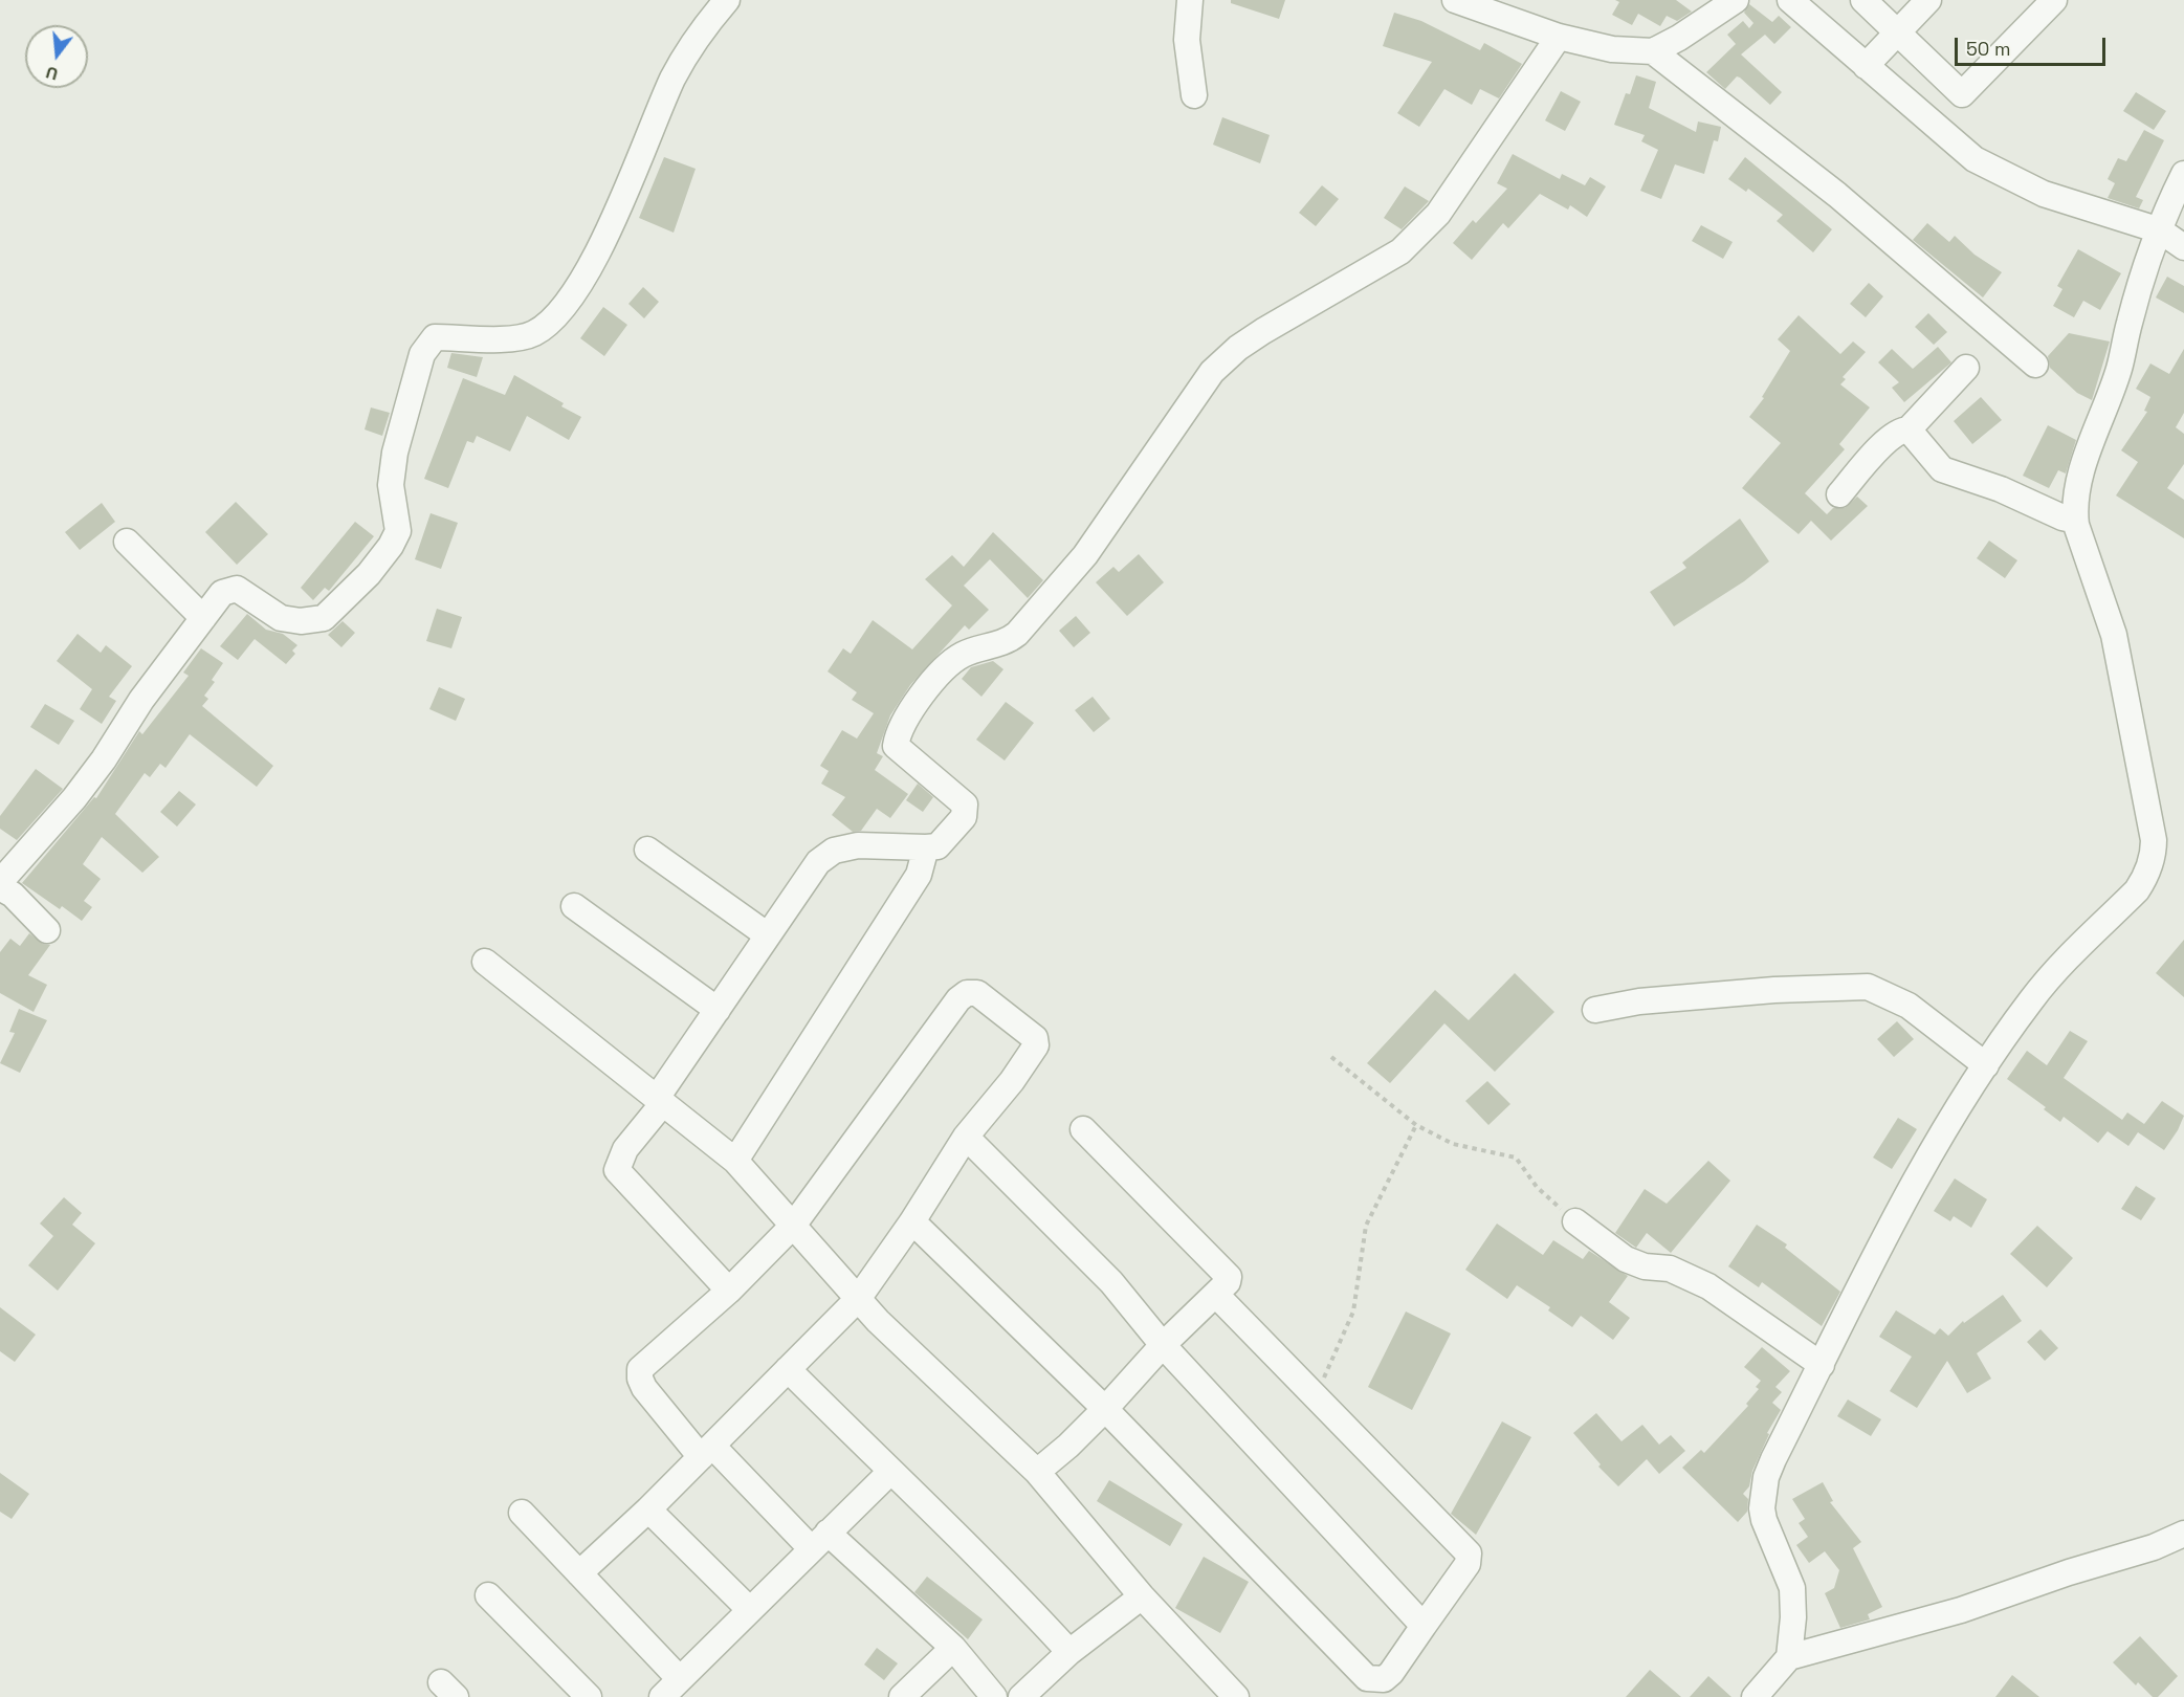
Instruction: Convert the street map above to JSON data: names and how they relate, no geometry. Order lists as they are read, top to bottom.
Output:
{
  "scale_bar": "50 m",
  "north": "bottom"
}
